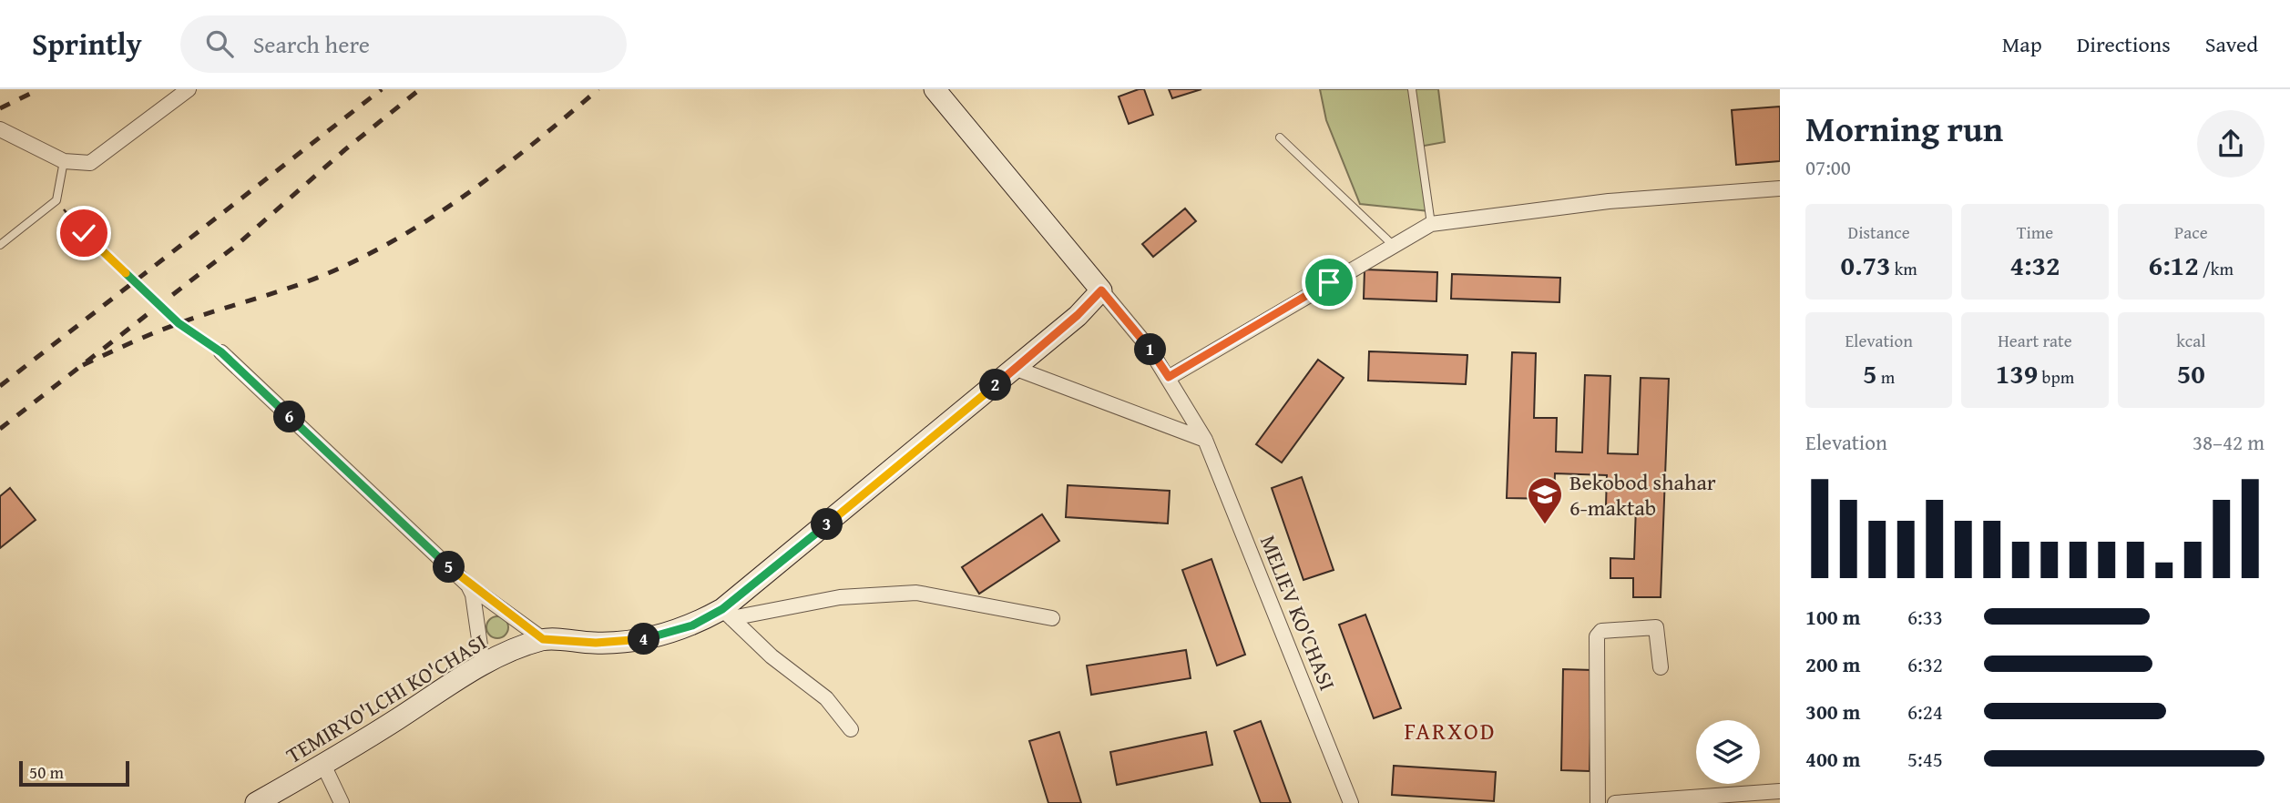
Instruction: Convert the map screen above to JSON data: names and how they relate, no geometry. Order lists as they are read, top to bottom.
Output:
{
  "streets": {
    "street": ["MELIEV KO'CHASI", "TEMIRYO'LCHI KO'CHASI"]
  },
  "districts": ["FARXOD"],
  "places": {
    "school or university": ["Bekobod shahar 6-maktab"]
  },
  "scale_bar": "50 m",
  "page": {
    "header": "Sprintly",
    "search": "Search here",
    "nav": ["Map", "Directions", "Saved"],
    "heading": ["Morning run", "07:00"],
    "stats": [
      ["Distance", "0.73 km"],
      ["Time", "4:32"],
      ["Pace", "6:12 /km"],
      ["Elevation", "5 m"],
      ["Heart rate", "139 bpm"],
      ["kcal", "50"]
    ],
    "pins": [
      "1",
      "2",
      "6",
      "3",
      "5",
      "4"
    ],
    "chart": ["Elevation", "38–42 m"],
    "list": [
      {
        "name": "100 m",
        "note": "6:33"
      },
      {
        "name": "200 m",
        "note": "6:32"
      },
      {
        "name": "300 m",
        "note": "6:24"
      },
      {
        "name": "400 m",
        "note": "5:45"
      }
    ],
    "scale": "50 m"
  }
}
